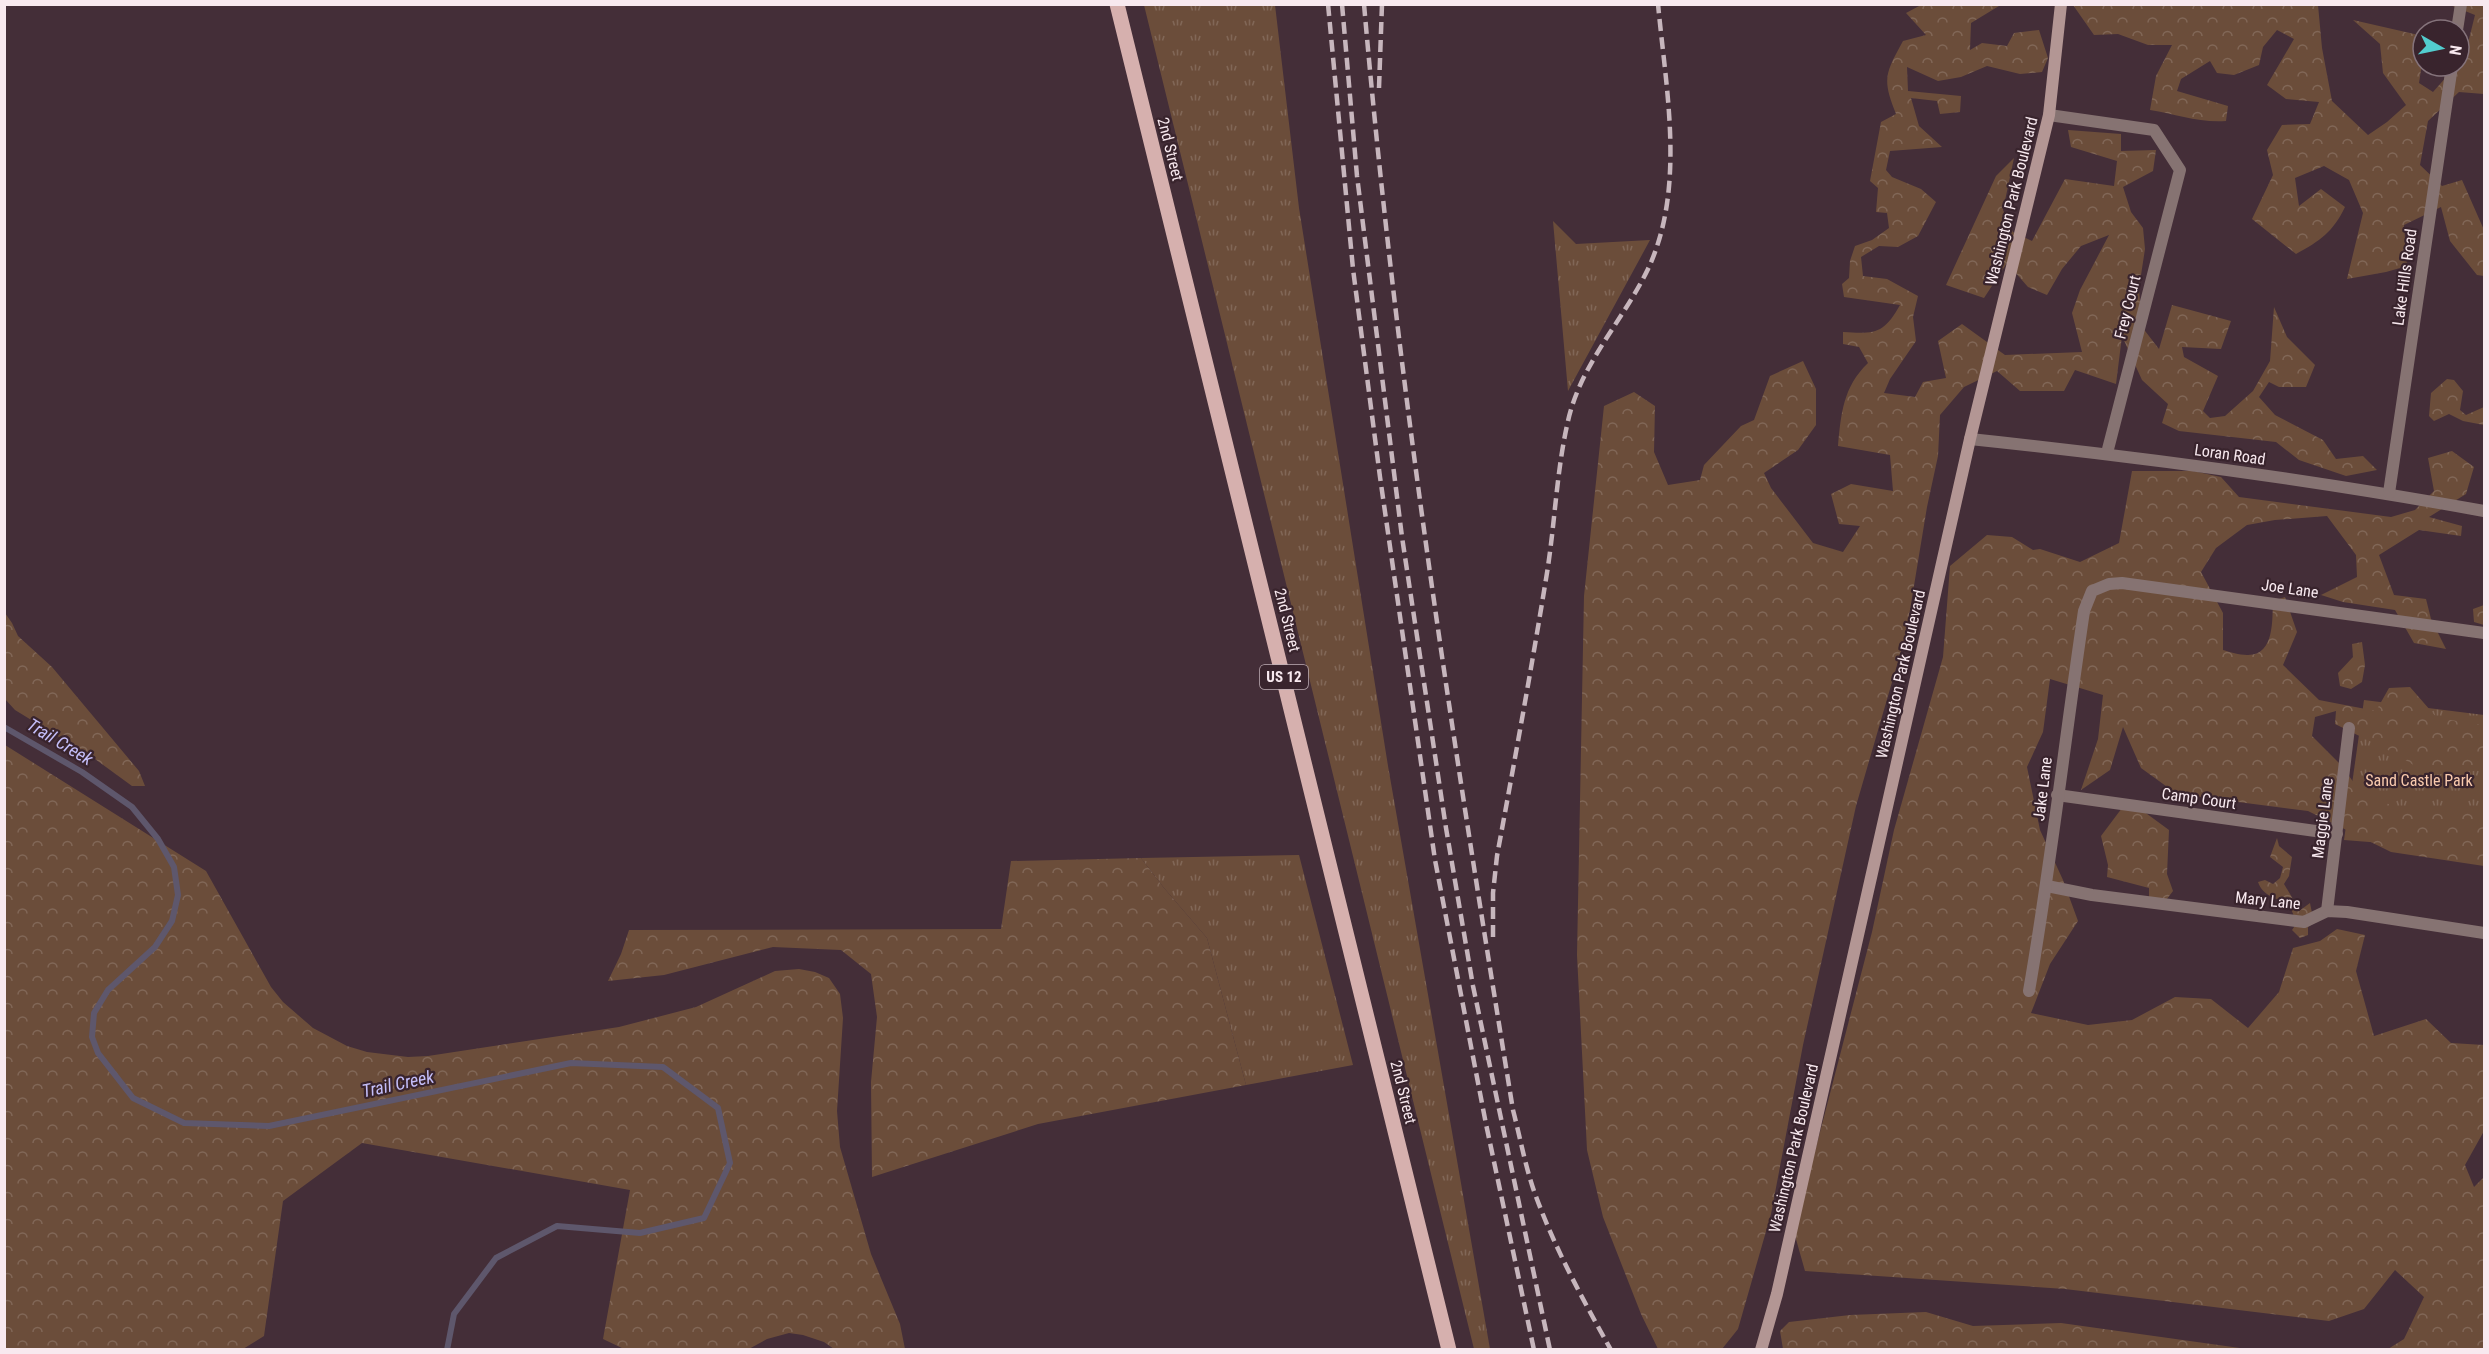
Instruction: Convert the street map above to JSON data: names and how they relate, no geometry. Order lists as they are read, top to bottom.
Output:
{
  "streets": {
    "main road": ["2nd Street", "US 12"],
    "street": [
      "Washington Park Boulevard",
      "Lake Hills Road",
      "Frey Court",
      "Loran Road",
      "Joe Lane",
      "Jake Lane",
      "Camp Court",
      "Maggie Lane",
      "Mary Lane"
    ]
  },
  "crossings": [
    ["Washington Park Boulevard", "Frey Court"],
    ["Washington Park Boulevard", "Loran Road"],
    ["Lake Hills Road", "Loran Road"],
    ["Frey Court", "Loran Road"],
    ["Joe Lane", "Jake Lane"],
    ["Jake Lane", "Camp Court"],
    ["Jake Lane", "Mary Lane"],
    ["Camp Court", "Maggie Lane"],
    ["Maggie Lane", "Mary Lane"]
  ],
  "water": ["Trail Creek"],
  "parks": ["Sand Castle Park"],
  "north": "right"
}
